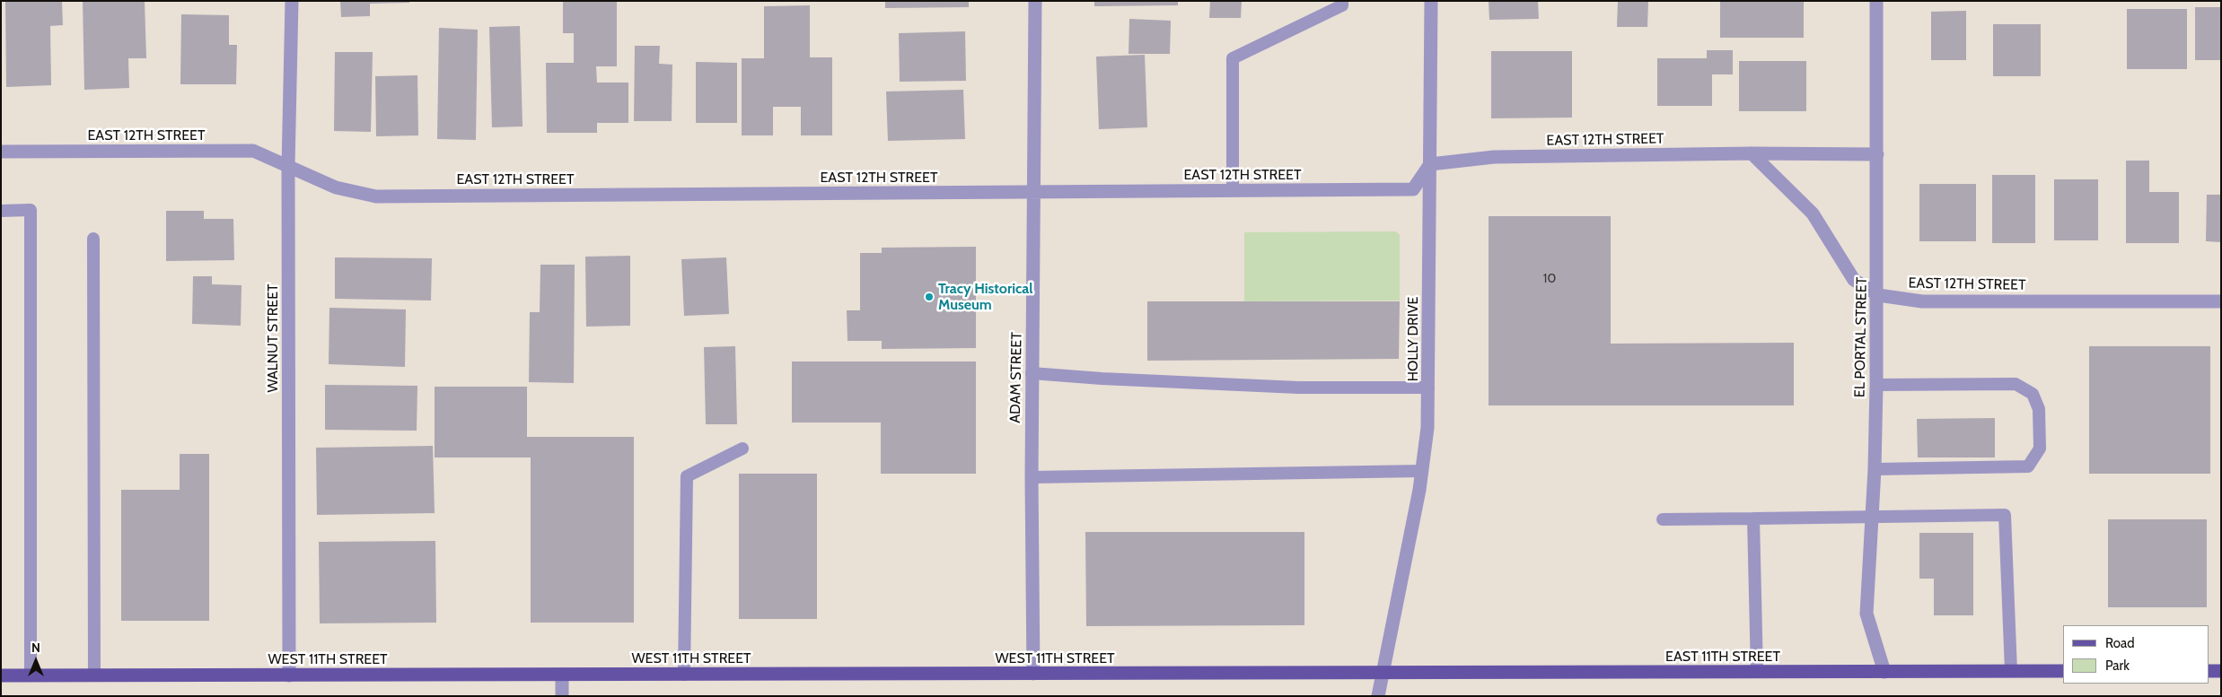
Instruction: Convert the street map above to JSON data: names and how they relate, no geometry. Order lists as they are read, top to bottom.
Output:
{
  "streets": {
    "main road": ["EAST 11TH STREET", "WEST 11TH STREET"],
    "street": [
      "EAST 12TH STREET",
      "EL PORTAL STREET",
      "WALNUT STREET",
      "HOLLY DRIVE",
      "ADAM STREET"
    ]
  },
  "crossings": [
    ["EAST 12TH STREET", "EL PORTAL STREET"],
    ["EAST 12TH STREET", "WALNUT STREET"],
    ["EAST 12TH STREET", "HOLLY DRIVE"],
    ["EAST 12TH STREET", "ADAM STREET"],
    ["EL PORTAL STREET", "EAST 11TH STREET"],
    ["WALNUT STREET", "WEST 11TH STREET"],
    ["HOLLY DRIVE", "EAST 11TH STREET"],
    ["HOLLY DRIVE", "WEST 11TH STREET"],
    ["ADAM STREET", "WEST 11TH STREET"],
    ["EAST 11TH STREET", "WEST 11TH STREET"]
  ],
  "places": ["Tracy Historical Museum"],
  "house_numbers": ["10"],
  "legend": ["Road", "Park"],
  "north": "top"
}
